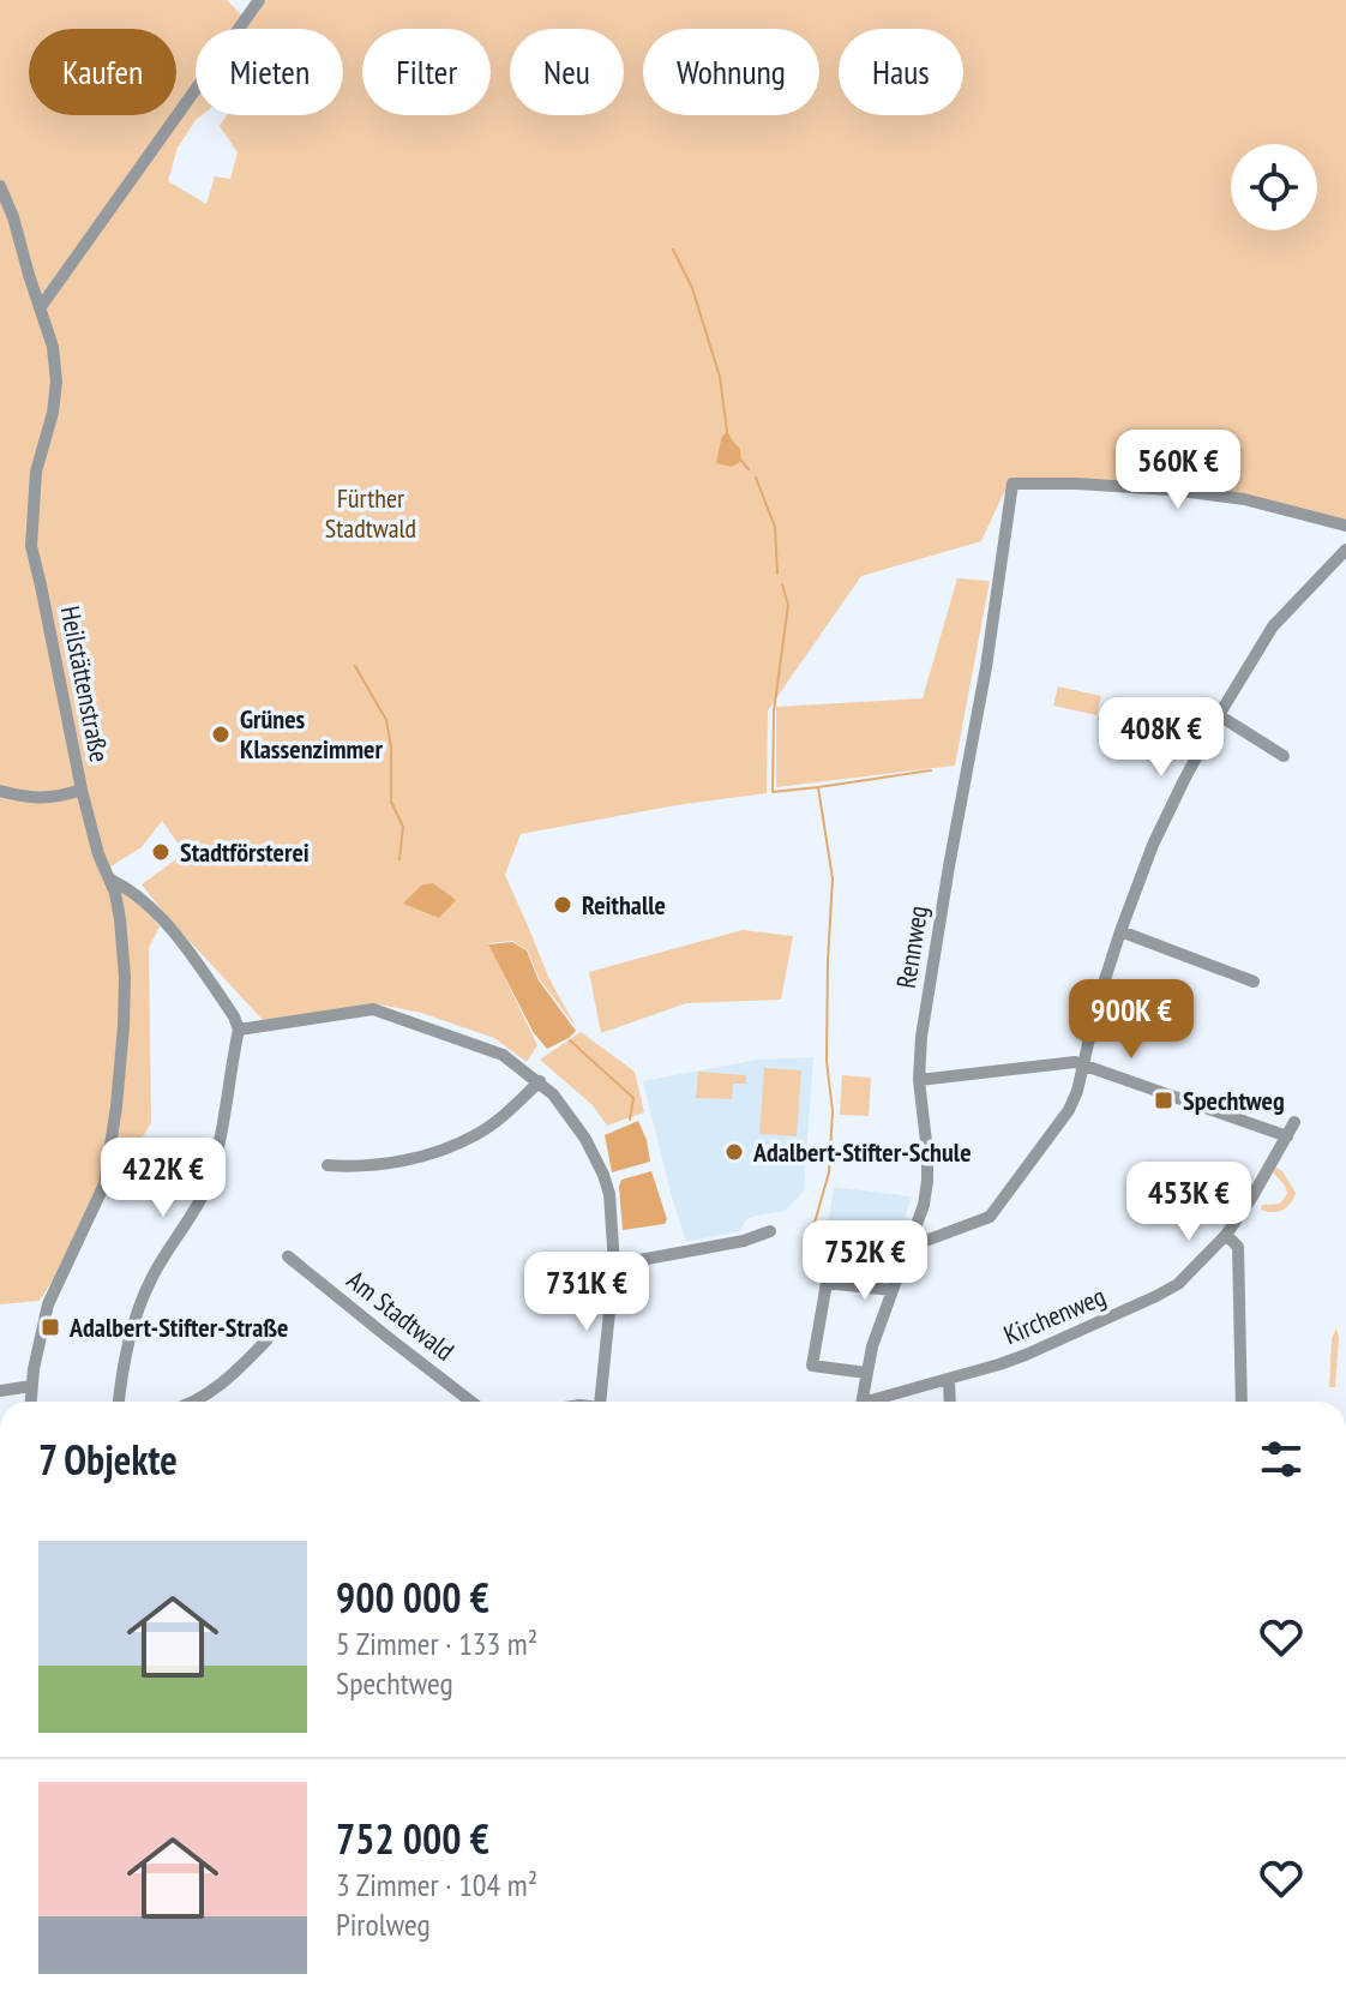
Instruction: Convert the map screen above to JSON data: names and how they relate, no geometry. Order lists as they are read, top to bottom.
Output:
{
  "streets": {
    "street": [
      "Heilstättenstraße",
      "Rennweg",
      "Am Stadtwald",
      "Kirchenweg"
    ]
  },
  "parks": ["Fürther Stadtwald"],
  "places": {
    "other": [
      "Grünes Klassenzimmer",
      "Stadtförsterei",
      "Reithalle",
      "Adalbert-Stifter-Schule"
    ],
    "transit": ["Spechtweg", "Adalbert-Stifter-Straße"]
  },
  "page": {
    "chip": [
      "Kaufen",
      "Mieten",
      "Filter",
      "Neu",
      "Wohnung",
      "Haus"
    ],
    "price": [
      "560K €",
      "408K €",
      "900K €",
      "422K €",
      "453K €",
      "752K €",
      "731K €"
    ],
    "heading": "7 Objekte",
    "list": [
      {
        "name": "900 000 €",
        "note": "5 Zimmer · 133 m² · Spechtweg"
      },
      {
        "name": "752 000 €",
        "note": "3 Zimmer · 104 m² · Pirolweg"
      }
    ]
  }
}
